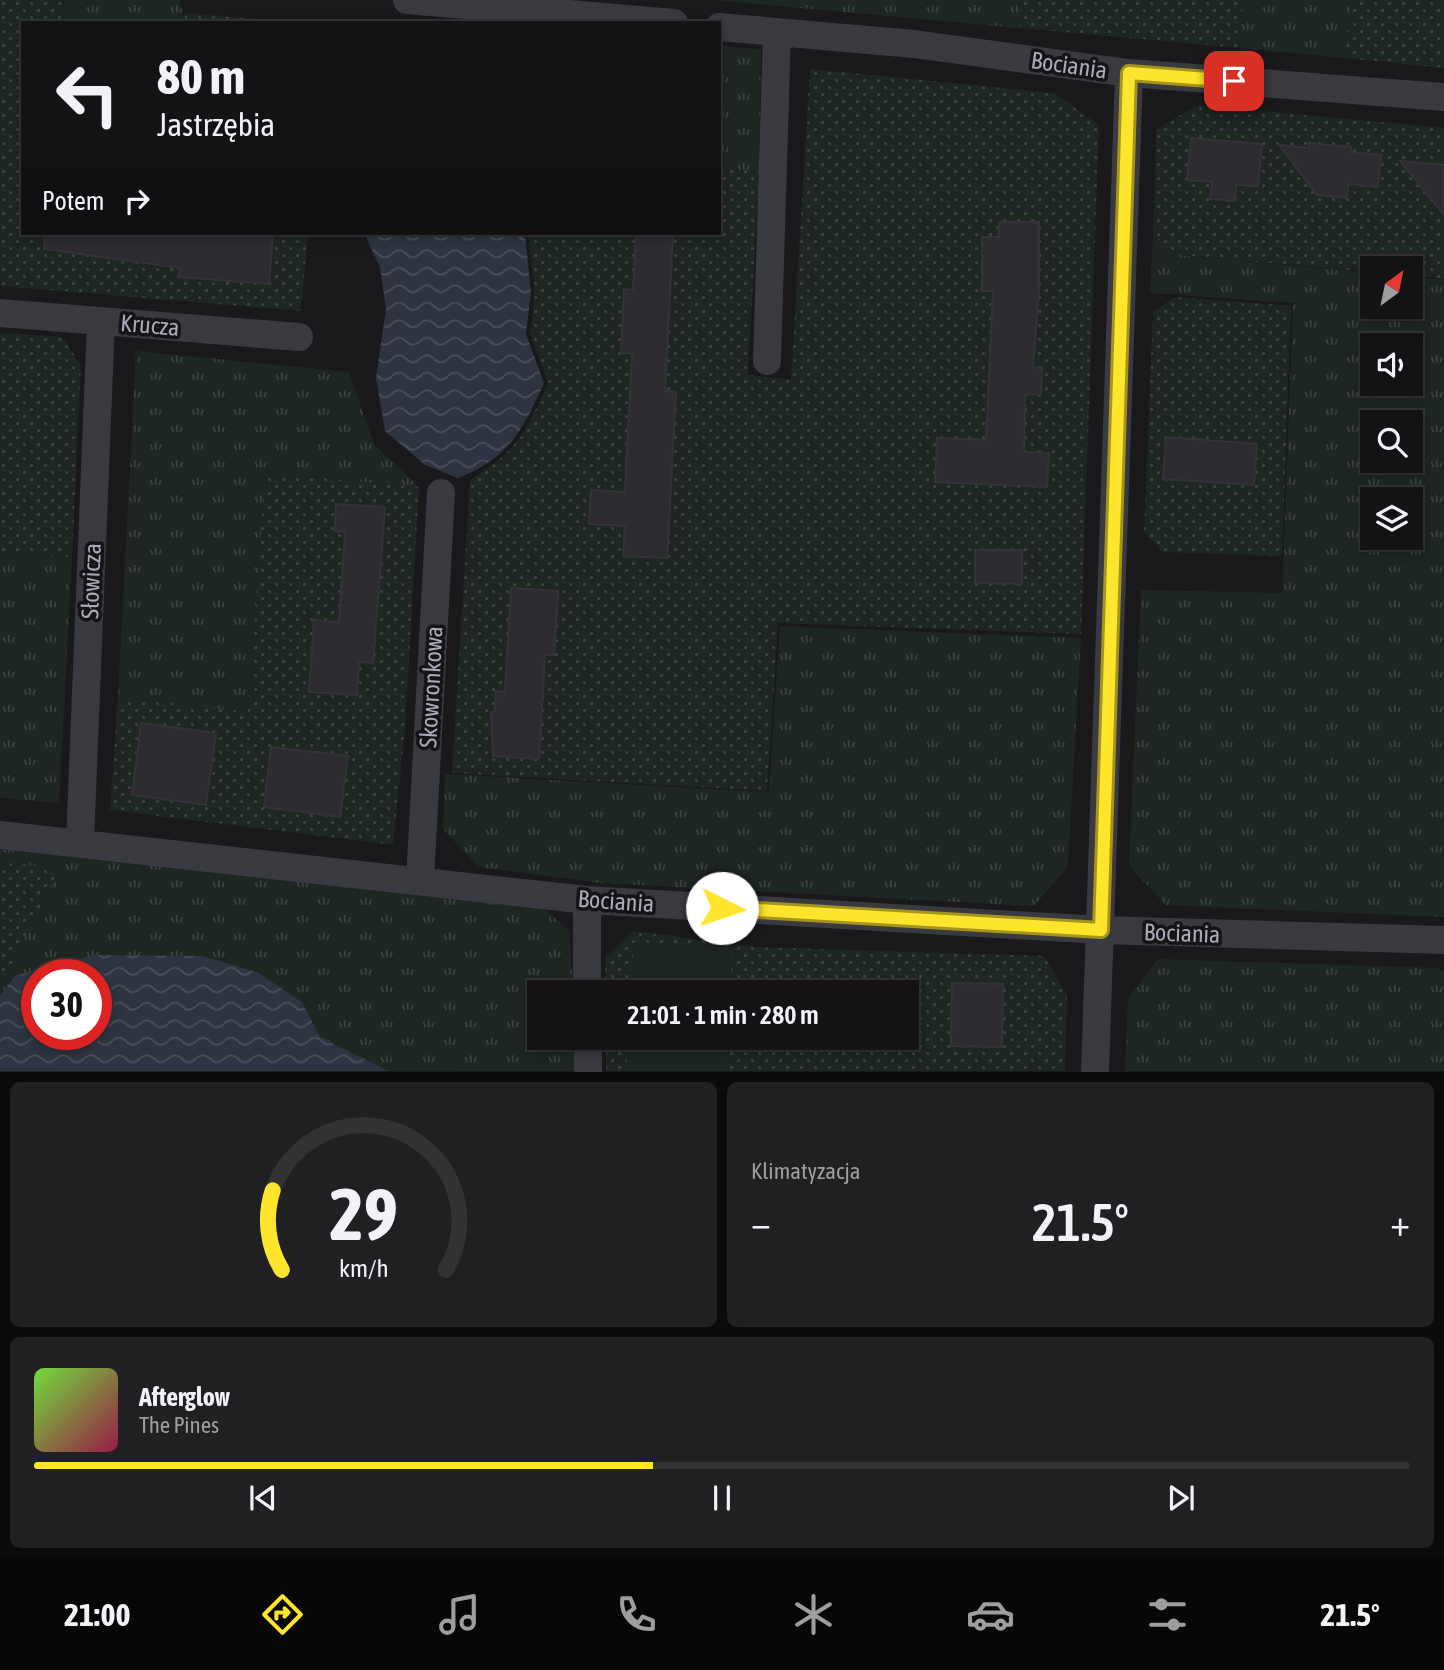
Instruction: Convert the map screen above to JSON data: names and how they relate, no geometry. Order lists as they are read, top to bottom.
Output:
{
  "streets": {
    "street": [
      "Bociania",
      "Krucza",
      "Słowicza",
      "Skowronkowa"
    ]
  },
  "crossings": [
    ["Bociania", "Słowicza"],
    ["Bociania", "Skowronkowa"],
    ["Krucza", "Słowicza"]
  ],
  "north": "top right",
  "page": {
    "turn": ["80 m", "Jastrzębia"],
    "then": "Potem",
    "limit": "30",
    "trip": "21:01 · 1 min · 280 m",
    "tile": "Klimatyzacja",
    "heat": ["−", "21.5°", "+"],
    "song": ["Afterglow", "The Pines"],
    "tabs": ["21:00", "21.5°"],
    "gauge": ["29", "km/h"]
  }
}
